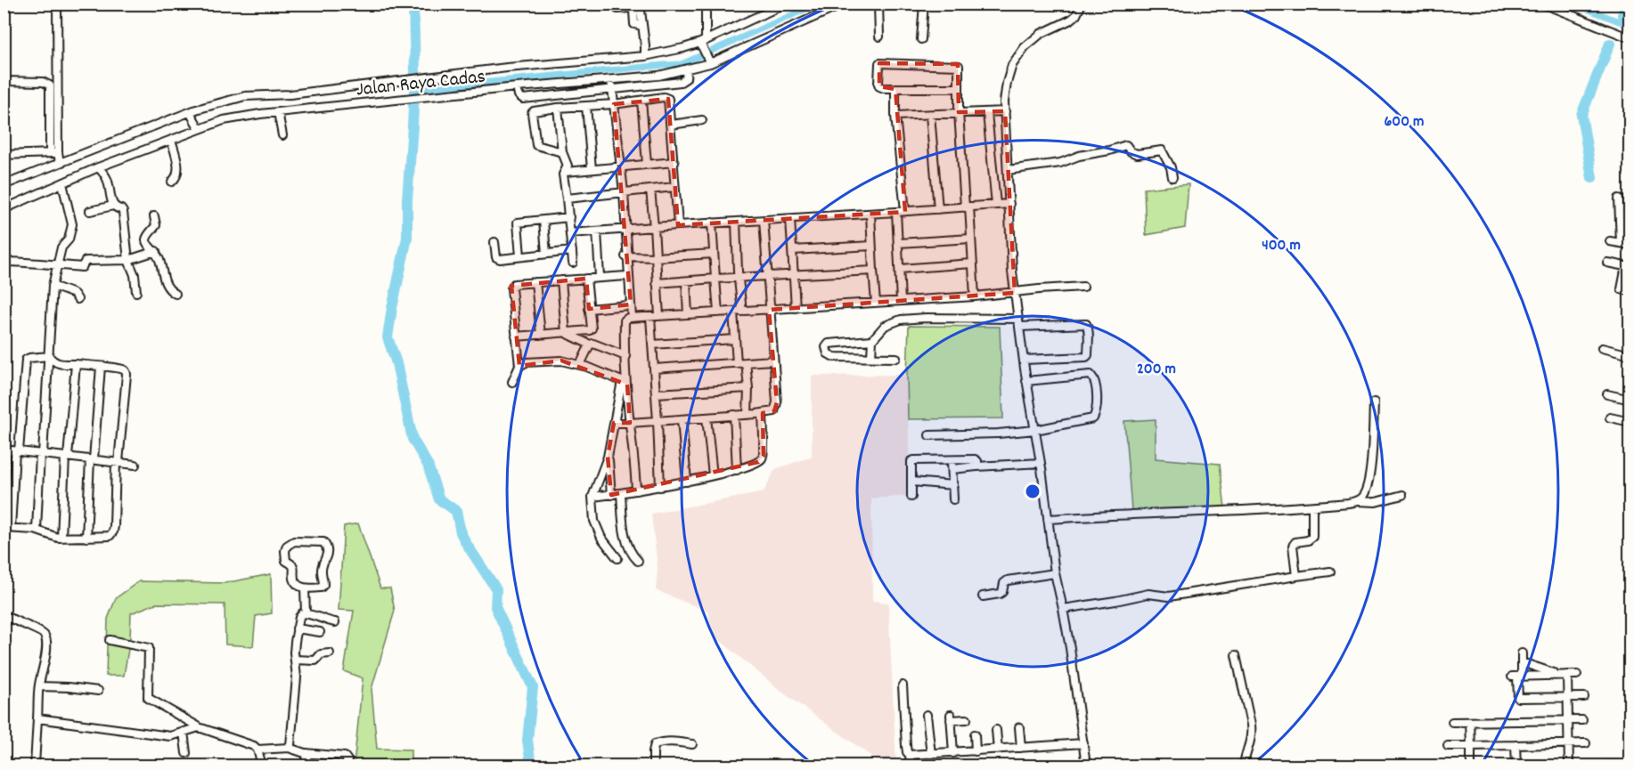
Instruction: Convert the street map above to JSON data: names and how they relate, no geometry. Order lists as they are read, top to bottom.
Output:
{
  "streets": {
    "street": ["Jalan Raya Cadas"]
  },
  "rings": ["600 m", "400 m", "200 m"]
}
